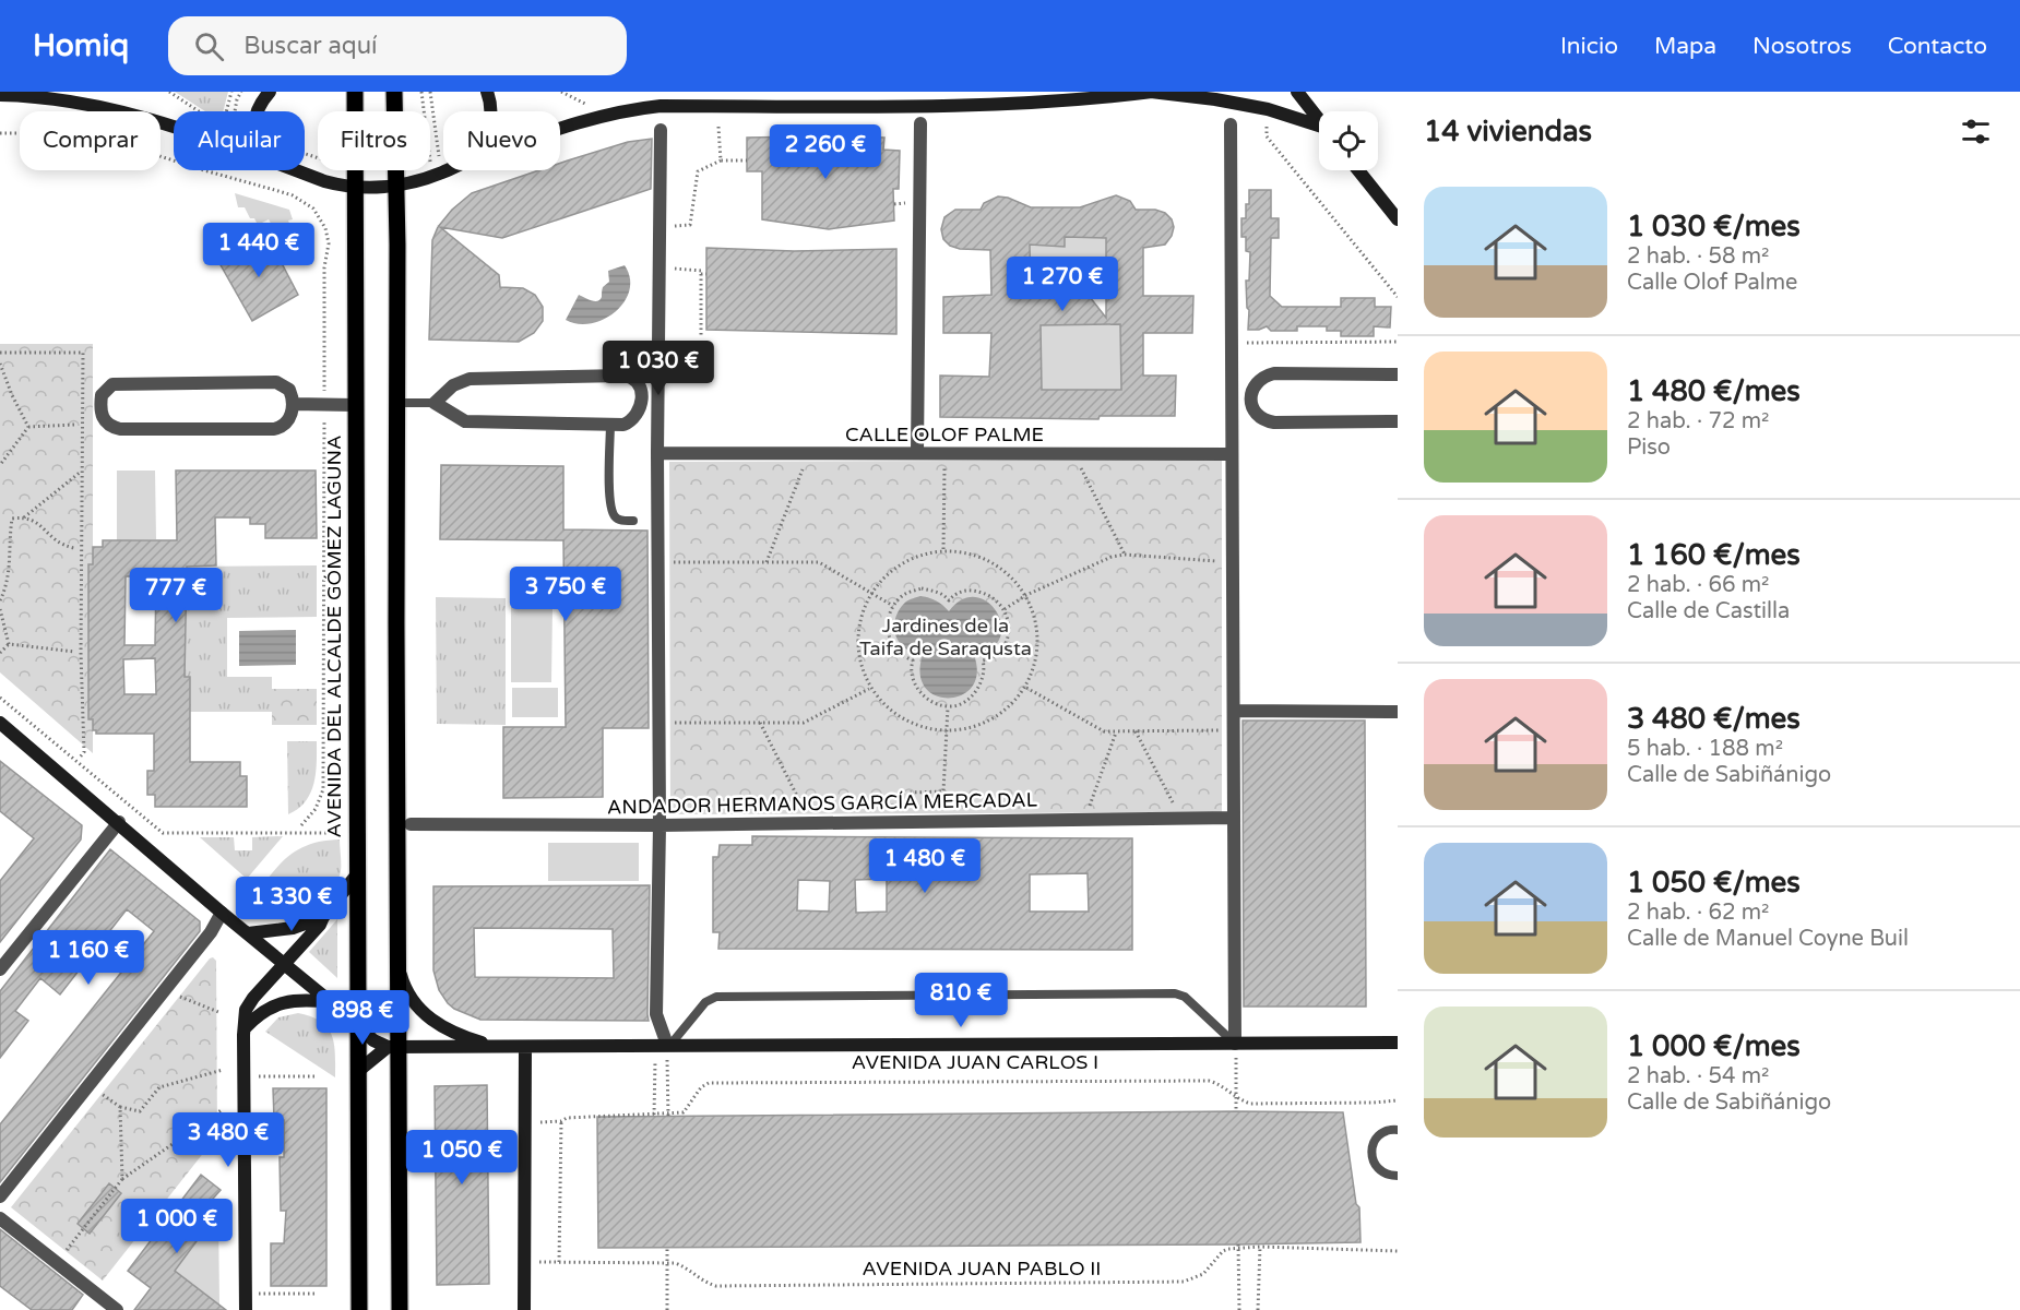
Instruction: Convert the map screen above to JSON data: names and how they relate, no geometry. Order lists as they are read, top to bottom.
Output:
{
  "streets": {
    "main road": ["AVENIDA DEL ALCALDE GÓMEZ LAGUNA"],
    "street": ["CALLE OLOF PALME", "ANDADOR HERMANOS GARCÍA MERCADAL", "AVENIDA JUAN CARLOS I"],
    "path": ["AVENIDA JUAN PABLO II"]
  },
  "parks": ["Jardines de la Taifa de Saraqusta"],
  "page": {
    "header": "Homiq",
    "search": "Buscar aquí",
    "nav": [
      "Inicio",
      "Mapa",
      "Nosotros",
      "Contacto"
    ],
    "heading": "14 viviendas",
    "chip": [
      "Comprar",
      "Alquilar",
      "Filtros",
      "Nuevo"
    ],
    "price": [
      "2 260 €",
      "1 440 €",
      "1 270 €",
      "1 030 €",
      "3 750 €",
      "777 €",
      "1 480 €",
      "1 330 €",
      "1 160 €",
      "810 €",
      "898 €",
      "3 480 €",
      "1 050 €",
      "1 000 €"
    ],
    "list": [
      {
        "name": "1 030 €/mes",
        "note": "2 hab. · 58 m² · Calle Olof Palme"
      },
      {
        "name": "1 480 €/mes",
        "note": "2 hab. · 72 m² · Piso"
      },
      {
        "name": "1 160 €/mes",
        "note": "2 hab. · 66 m² · Calle de Castilla"
      },
      {
        "name": "3 480 €/mes",
        "note": "5 hab. · 188 m² · Calle de Sabiñánigo"
      },
      {
        "name": "1 050 €/mes",
        "note": "2 hab. · 62 m² · Calle de Manuel Coyne Buil"
      },
      {
        "name": "1 000 €/mes",
        "note": "2 hab. · 54 m² · Calle de Sabiñánigo"
      }
    ]
  }
}
